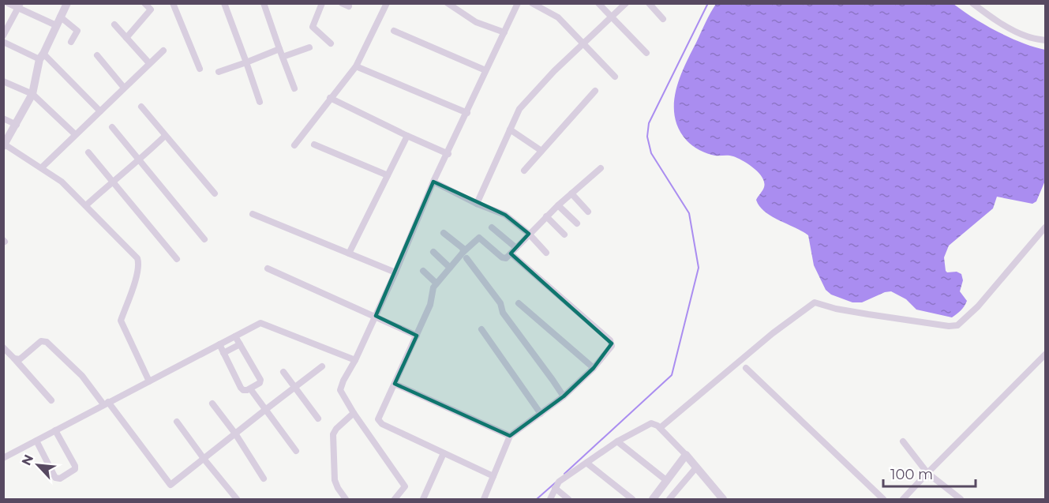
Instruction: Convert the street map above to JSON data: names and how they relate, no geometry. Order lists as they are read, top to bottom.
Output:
{
  "scale_bar": "100 m",
  "north": "top left"
}
